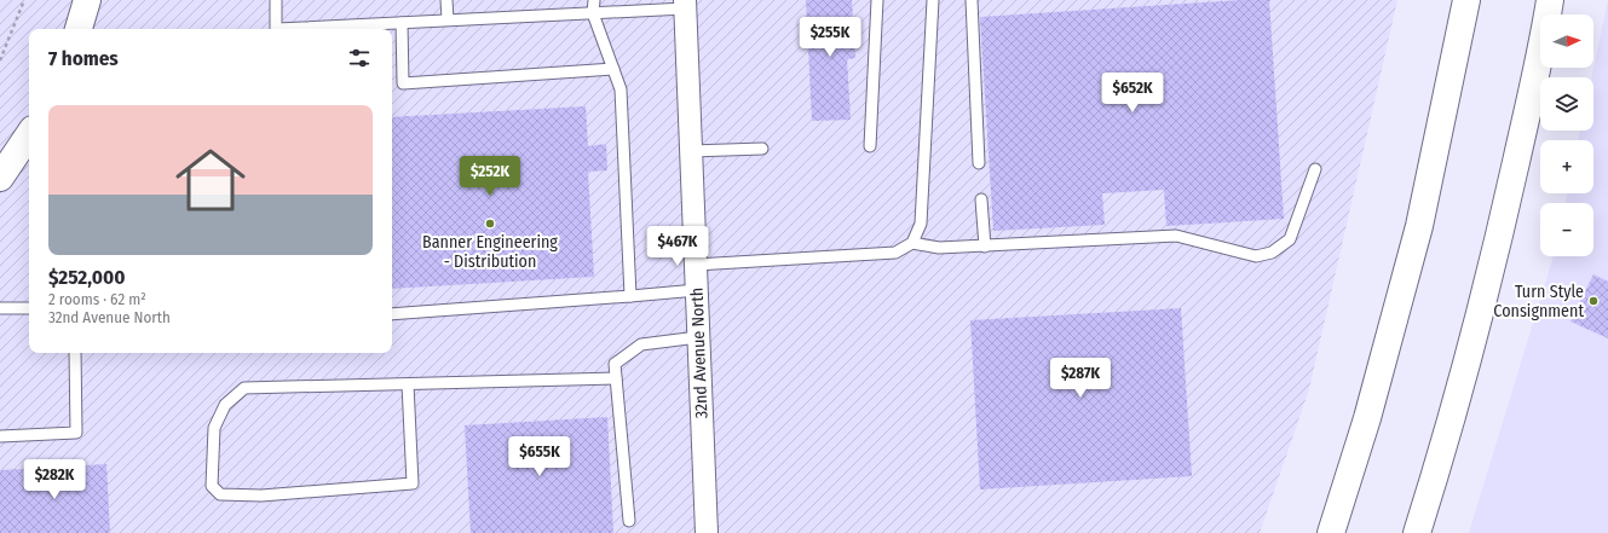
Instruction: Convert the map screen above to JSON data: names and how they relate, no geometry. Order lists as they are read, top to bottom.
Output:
{
  "streets": {
    "street": ["32nd Avenue North"]
  },
  "places": ["Banner Engineering - Distribution", "Turn Style Consignment"],
  "north": "right",
  "page": {
    "map_buttons": ["+", "−"],
    "price": [
      "$255K",
      "$652K",
      "$252K",
      "$467K",
      "$287K",
      "$655K",
      "$282K"
    ],
    "heading": "7 homes",
    "list": [
      {
        "name": "$252,000",
        "note": "2 rooms · 62 m² · 32nd Avenue North"
      }
    ]
  }
}
